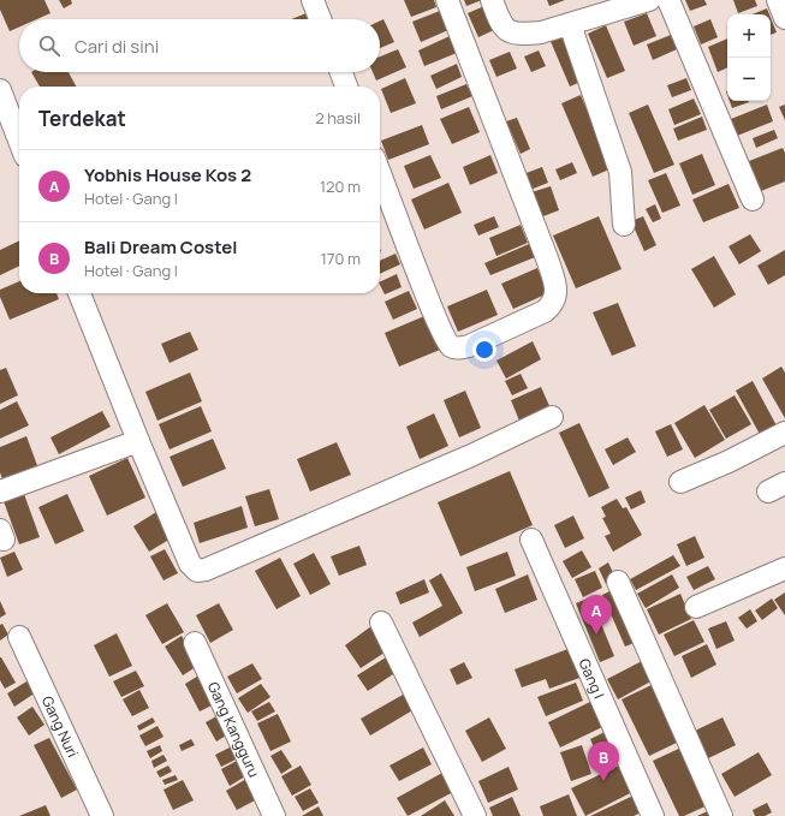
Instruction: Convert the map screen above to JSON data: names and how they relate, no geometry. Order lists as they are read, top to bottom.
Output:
{
  "streets": {
    "street": ["Gang I", "Gang Nuri", "Gang Kangguru"]
  },
  "page": {
    "map_buttons": ["+", "−"],
    "search": "Cari di sini",
    "heading": ["Terdekat", "2 hasil"],
    "list": [
      {
        "mark": "A",
        "name": "Yobhis House Kos 2",
        "note": "Hotel · Gang I",
        "value": "120 m"
      },
      {
        "mark": "B",
        "name": "Bali Dream Costel",
        "note": "Hotel · Gang I",
        "value": "170 m"
      }
    ],
    "pins": ["A", "B"]
  }
}
